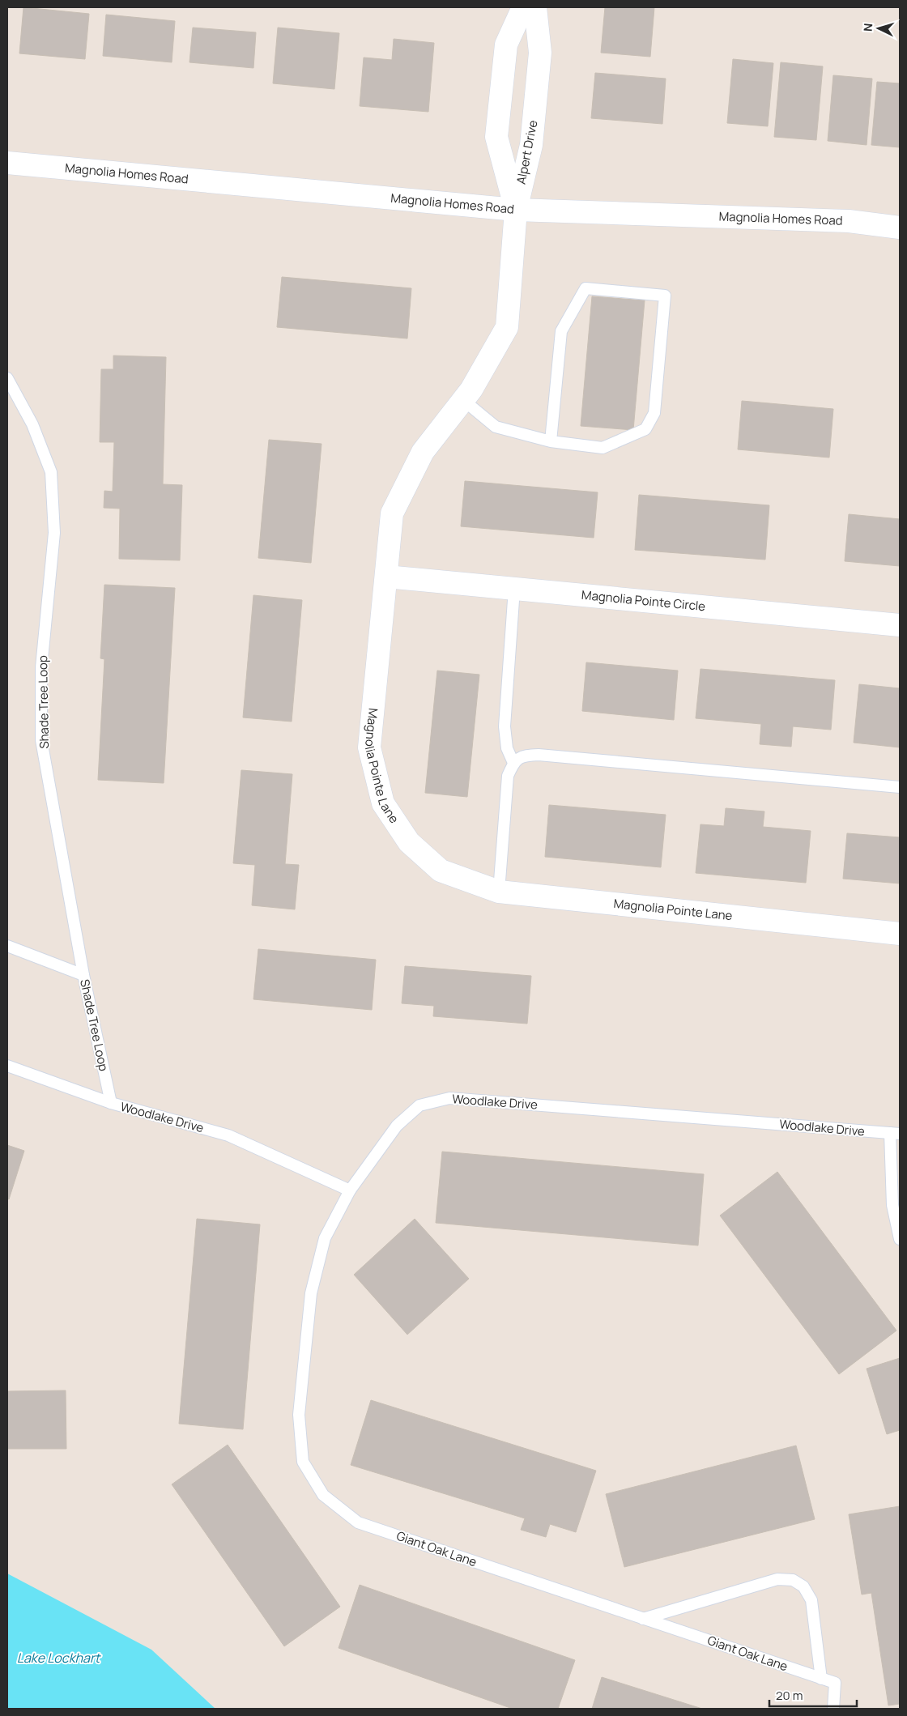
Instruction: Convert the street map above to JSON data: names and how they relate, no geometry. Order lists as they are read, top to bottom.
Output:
{
  "streets": {
    "street": [
      "Alpert Drive",
      "Magnolia Homes Road",
      "Magnolia Pointe Circle",
      "Magnolia Pointe Lane"
    ],
    "lane": ["Shade Tree Loop", "Woodlake Drive", "Giant Oak Lane"]
  },
  "crossings": [
    ["Alpert Drive", "Magnolia Homes Road"],
    ["Alpert Drive", "Magnolia Pointe Lane"],
    ["Magnolia Homes Road", "Magnolia Pointe Lane"],
    ["Magnolia Pointe Circle", "Magnolia Pointe Lane"],
    ["Shade Tree Loop", "Woodlake Drive"],
    ["Woodlake Drive", "Giant Oak Lane"]
  ],
  "water": ["Lake Lockhart"],
  "scale_bar": "20 m",
  "north": "left"
}
